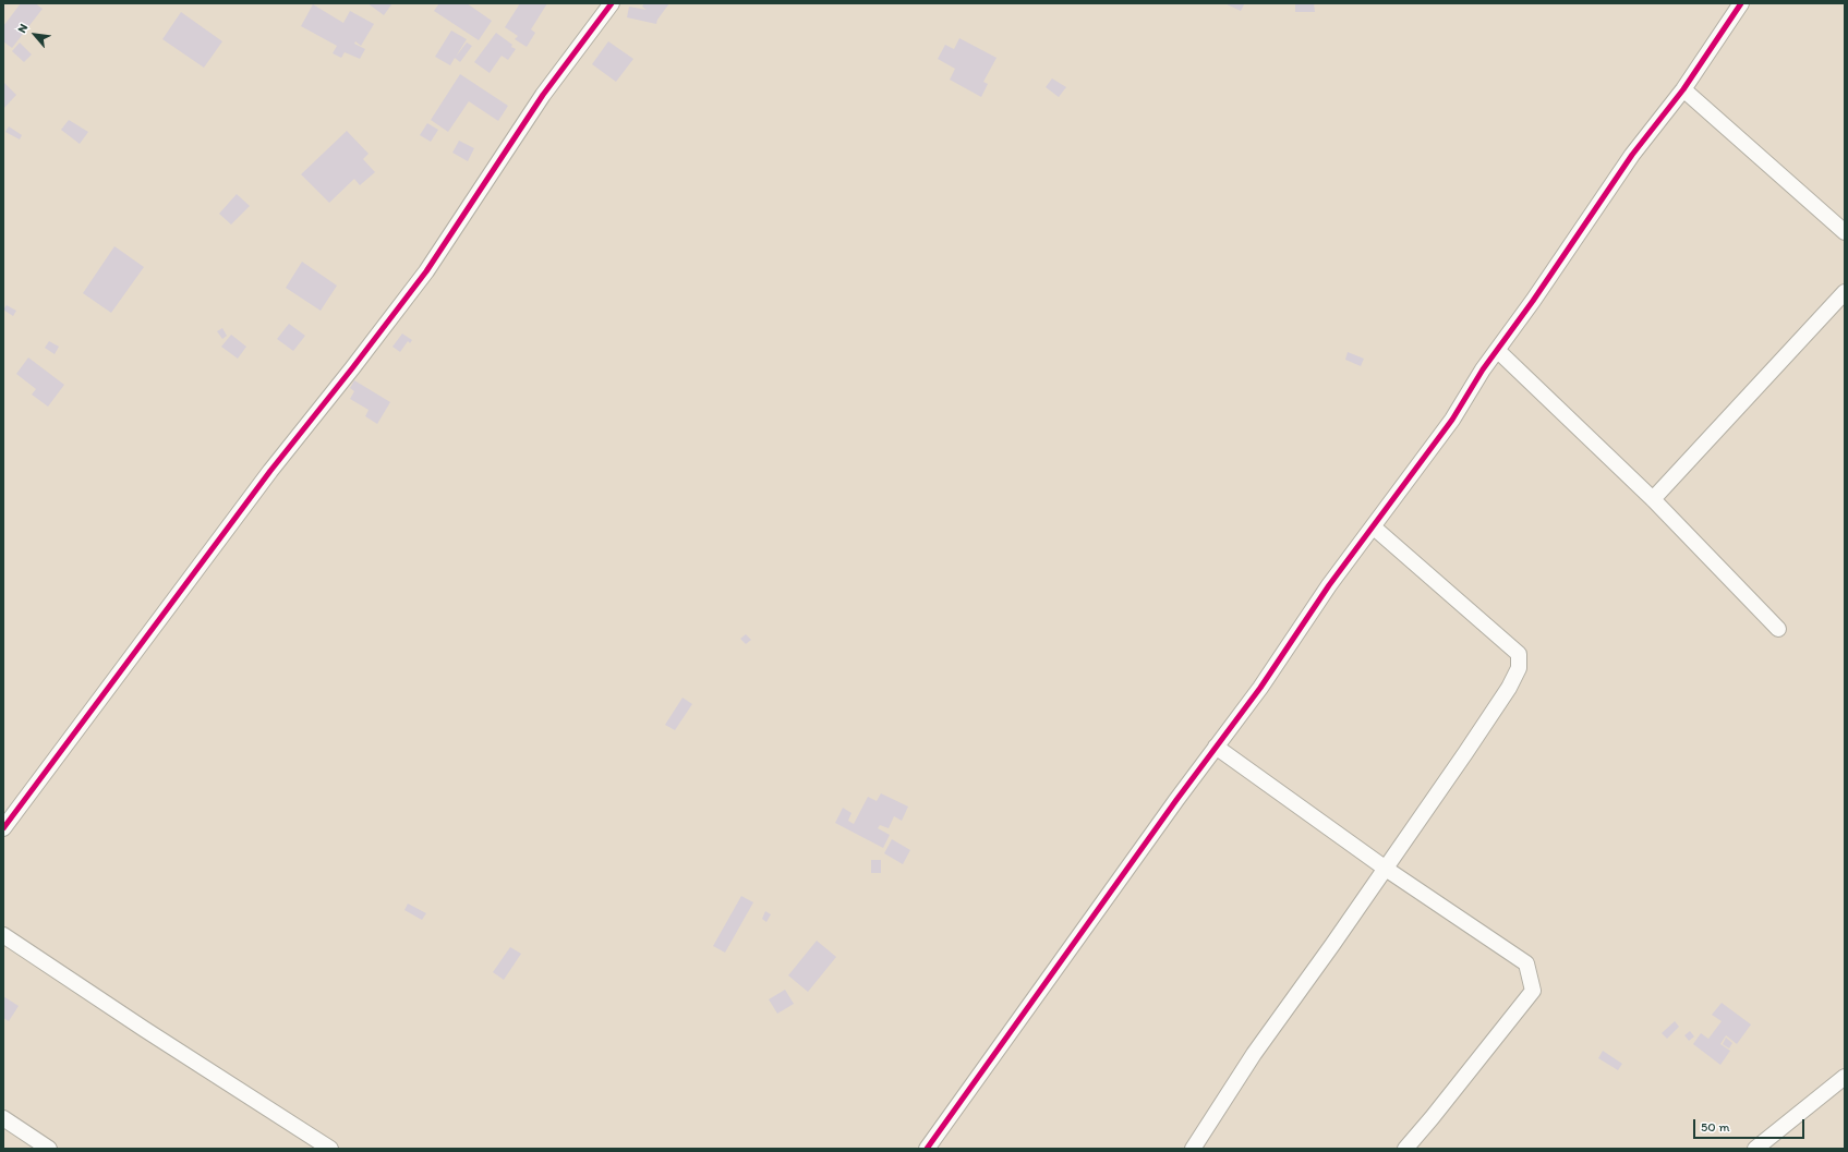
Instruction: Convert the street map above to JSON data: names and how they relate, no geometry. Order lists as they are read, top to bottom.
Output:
{
  "scale_bar": "50 m",
  "north": "top left"
}
